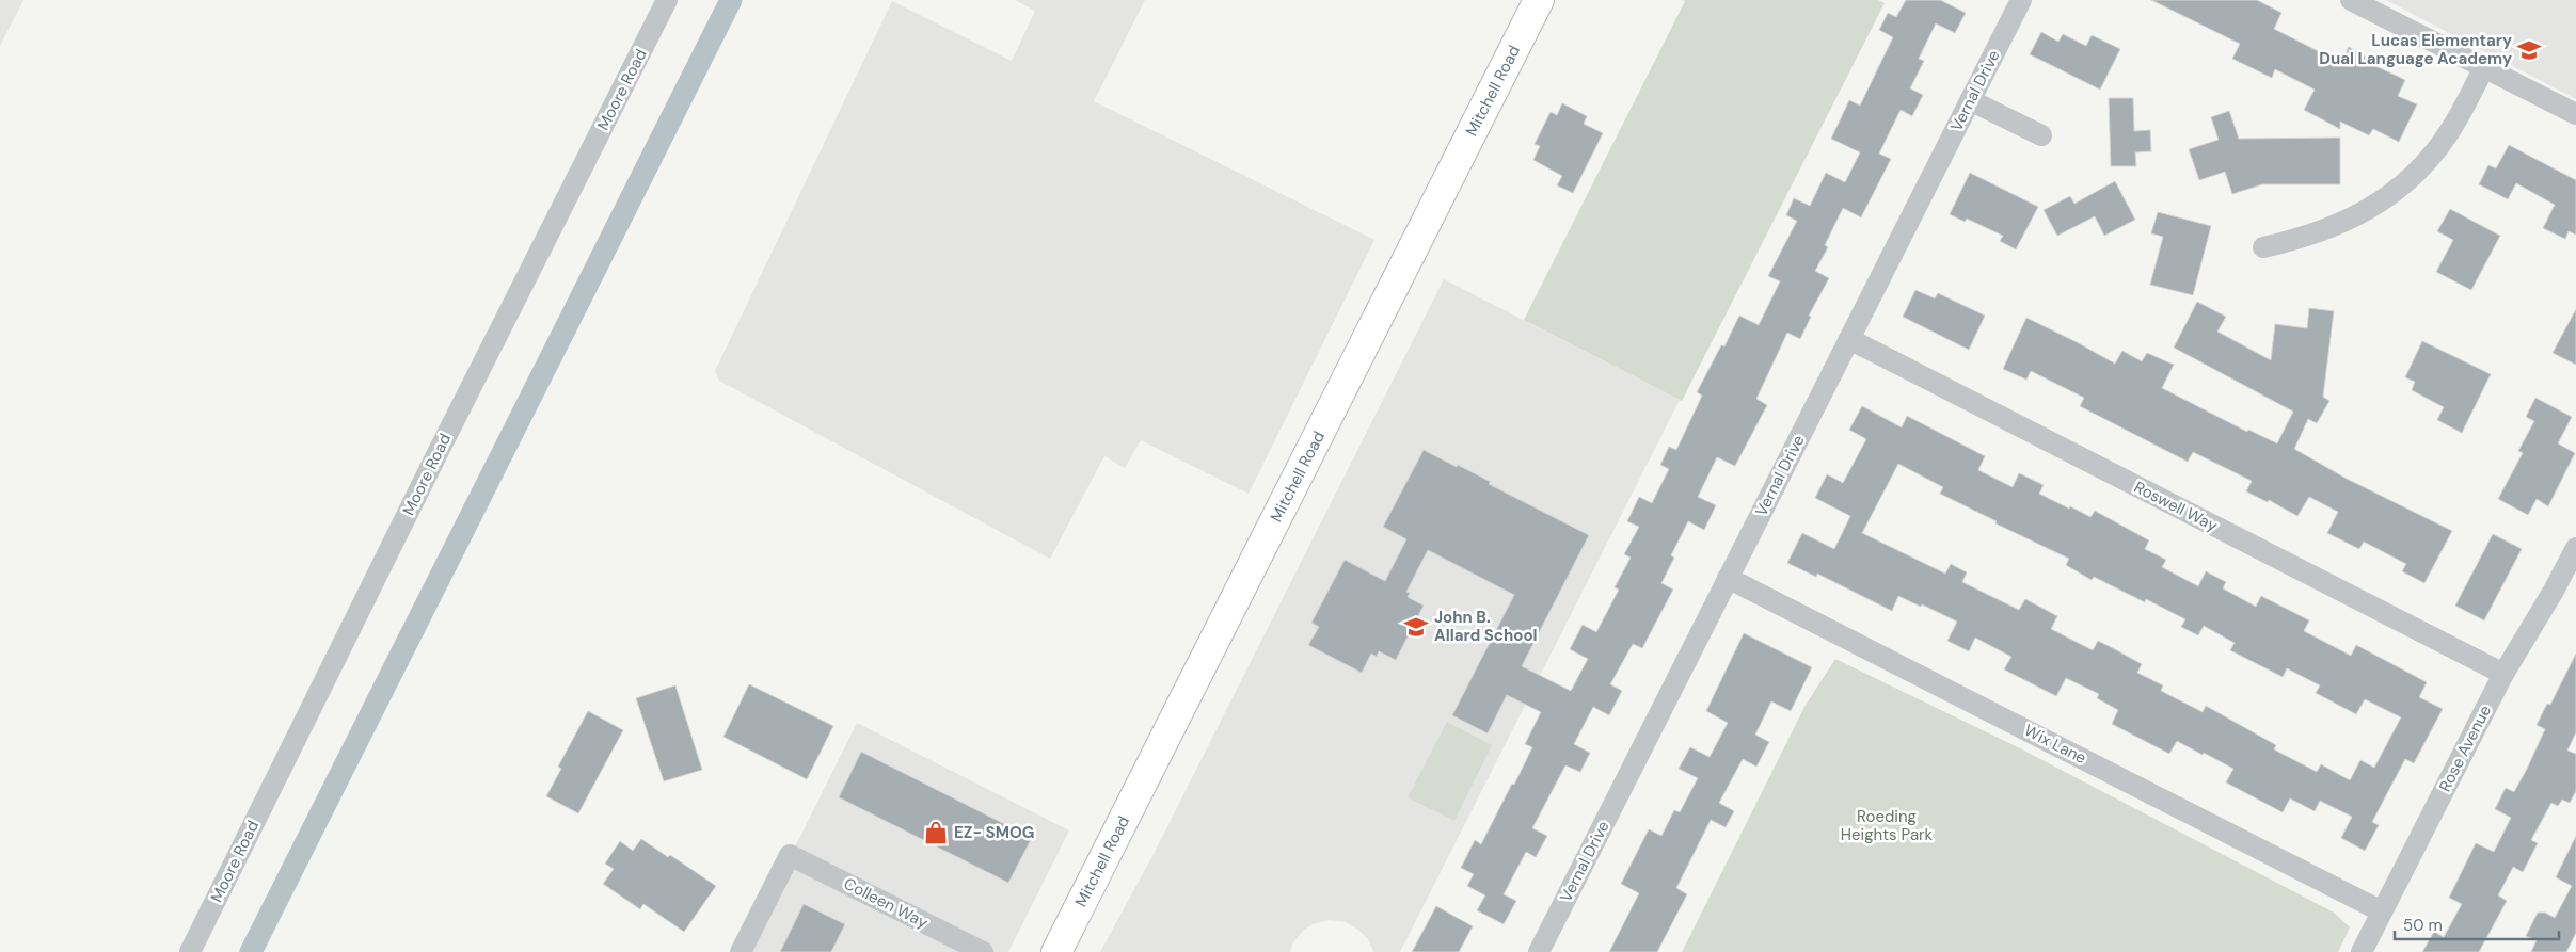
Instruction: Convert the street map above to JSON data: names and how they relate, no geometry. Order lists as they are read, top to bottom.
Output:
{
  "streets": {
    "street": [
      "Moore Road",
      "Mitchell Road",
      "Vernal Drive",
      "Roswell Way",
      "Wix Lane",
      "Rose Avenue",
      "Colleen Way"
    ]
  },
  "crossings": [
    ["Vernal Drive", "Roswell Way"],
    ["Vernal Drive", "Wix Lane"],
    ["Roswell Way", "Rose Avenue"],
    ["Wix Lane", "Rose Avenue"]
  ],
  "parks": ["Roeding Heights Park"],
  "places": {
    "school or university": ["Lucas Elementary Dual Language Academy", "John B. Allard School"],
    "shop": ["EZ- SMOG"]
  },
  "scale_bar": "50 m"
}
